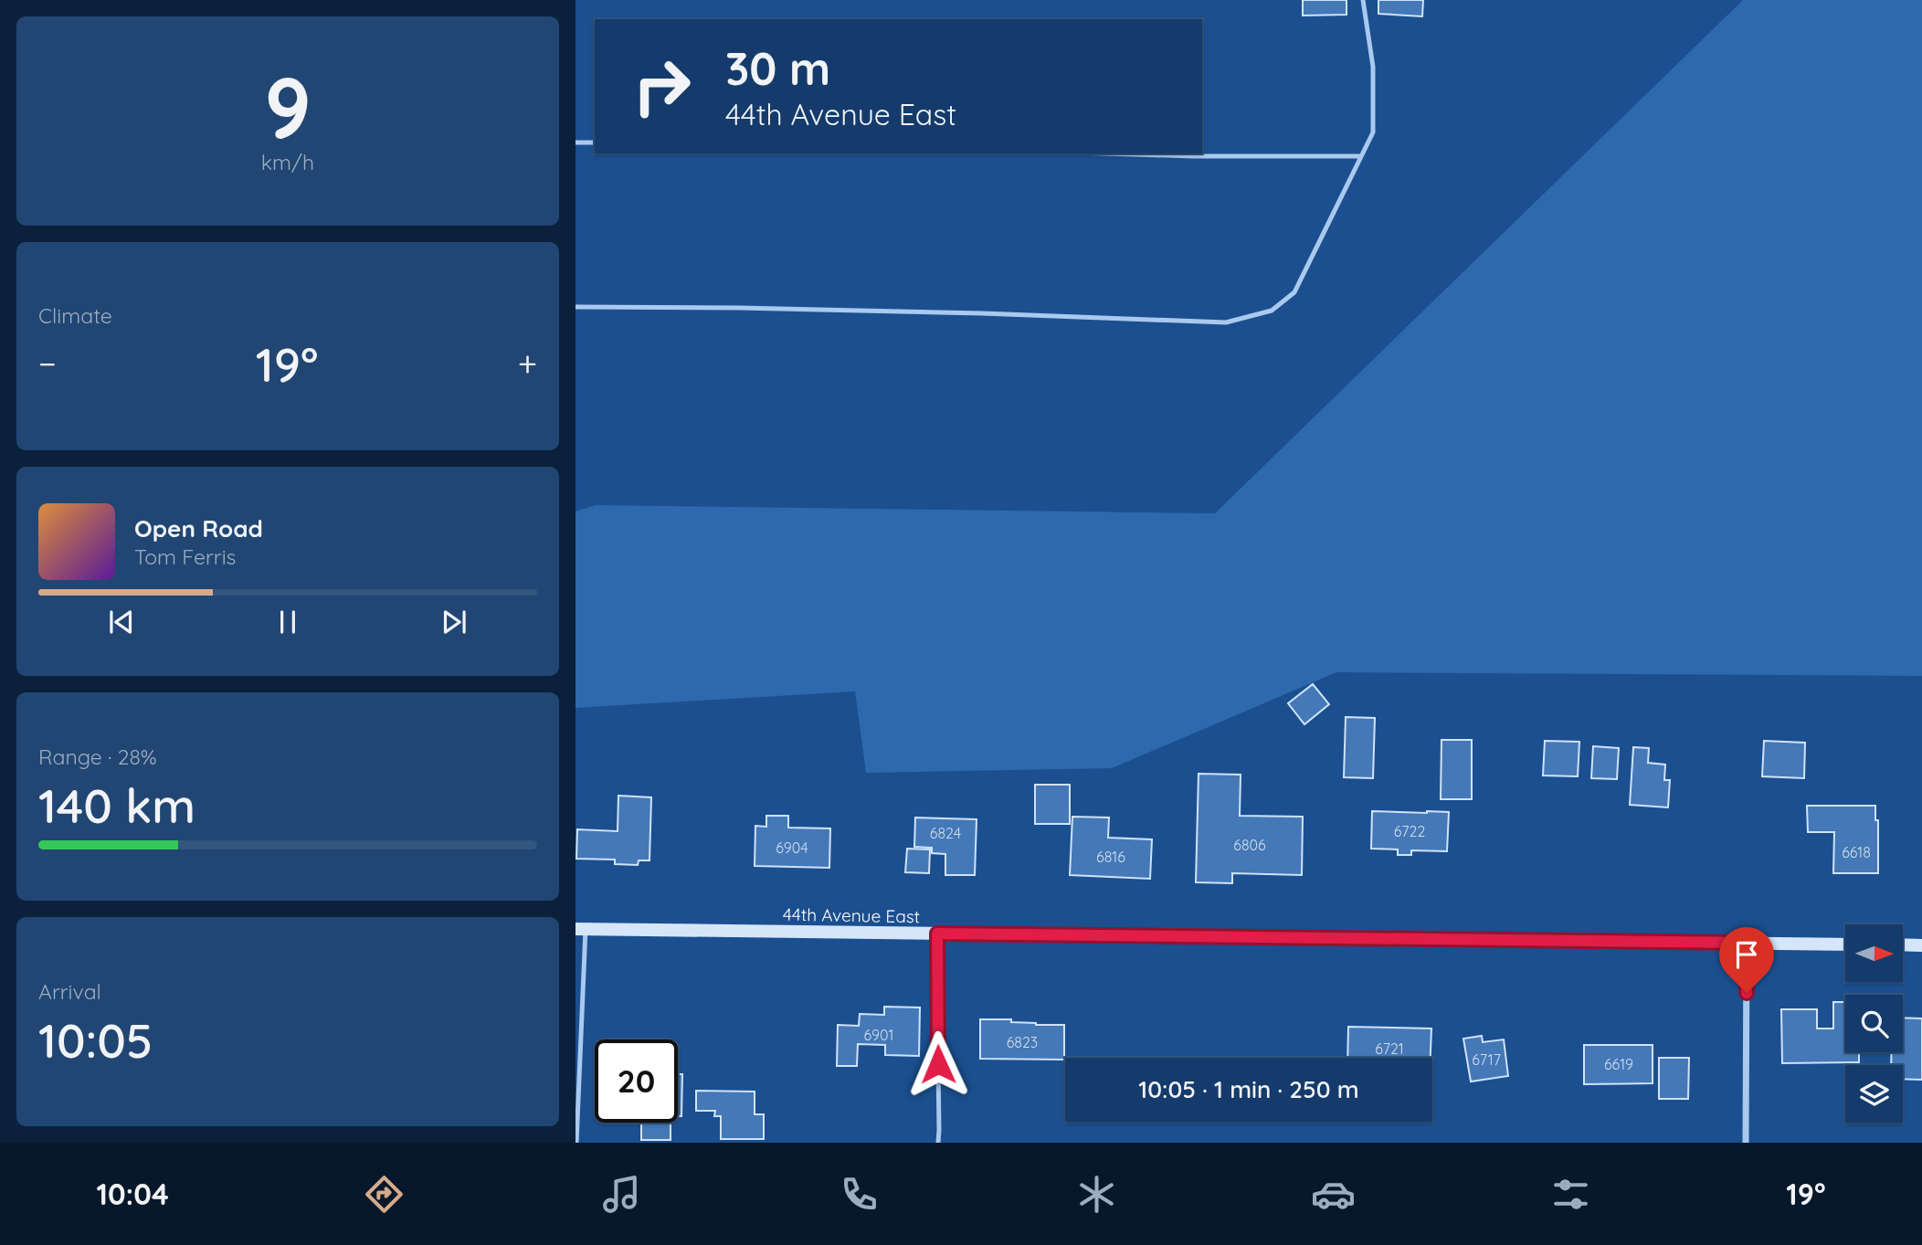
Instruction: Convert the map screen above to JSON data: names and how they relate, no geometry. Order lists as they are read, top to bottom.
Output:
{
  "streets": {
    "street": ["44th Avenue East"]
  },
  "house_numbers": [
    "6722",
    "6824",
    "6806",
    "6904",
    "6618",
    "6816",
    "6901",
    "6823",
    "6721",
    "6717",
    "6619"
  ],
  "north": "right",
  "page": {
    "tile": [
      ["9", "km/h"],
      "Climate",
      ["Range · 28%", "140 km"],
      ["Arrival", "10:05"]
    ],
    "turn": ["30 m", "44th Avenue East"],
    "heat": ["−", "19°", "+"],
    "song": ["Open Road", "Tom Ferris"],
    "limit": "20",
    "trip": "10:05 · 1 min · 250 m",
    "tabs": ["10:04", "19°"]
  }
}
